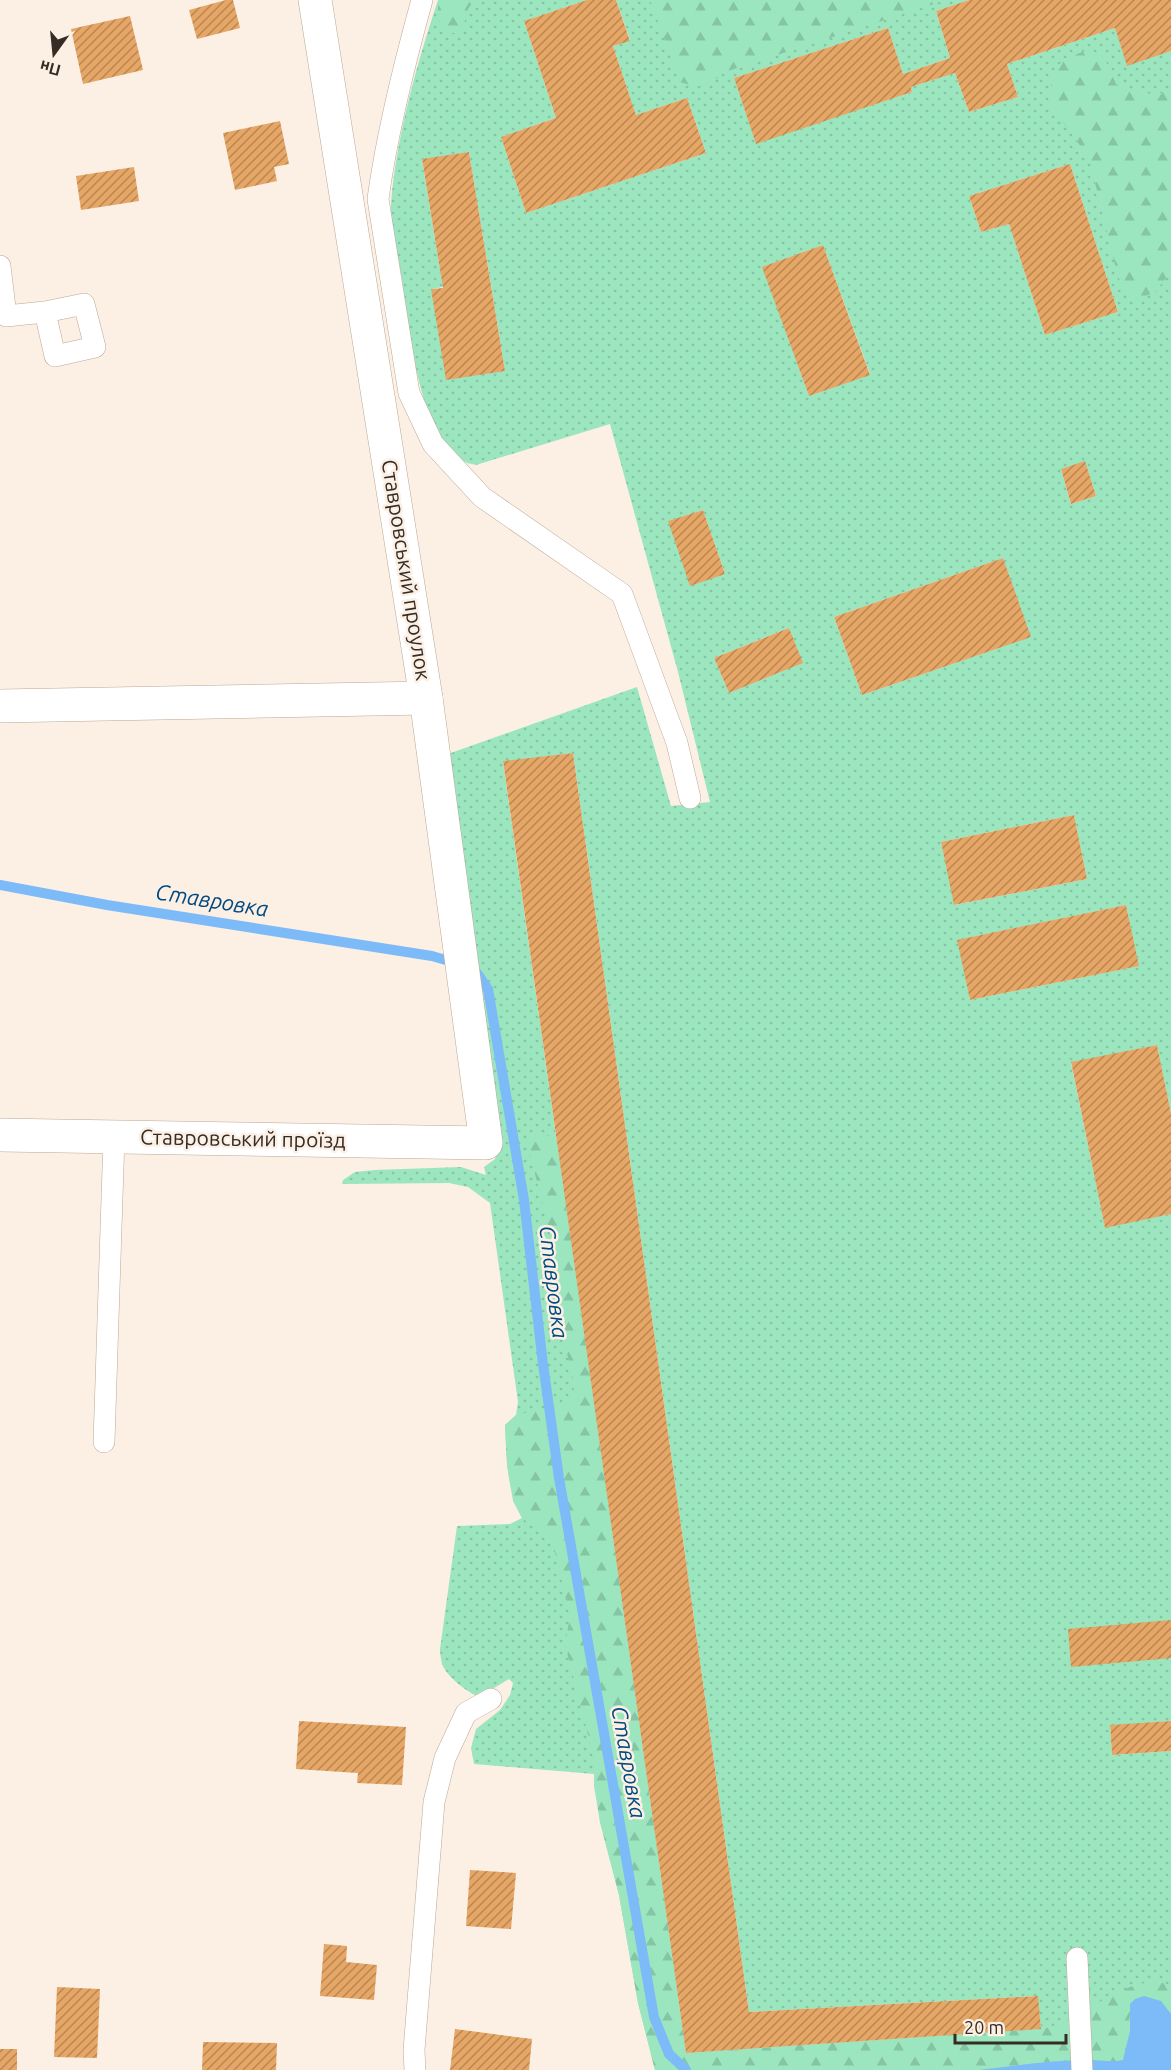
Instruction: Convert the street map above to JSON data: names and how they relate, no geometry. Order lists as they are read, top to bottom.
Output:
{
  "streets": {
    "street": ["Ставровський проулок", "Ставровський проїзд"]
  },
  "crossings": [
    ["Ставровський проулок", "Ставровський проїзд"]
  ],
  "water": ["Ставровка"],
  "scale_bar": "20 m",
  "north": "bottom"
}
